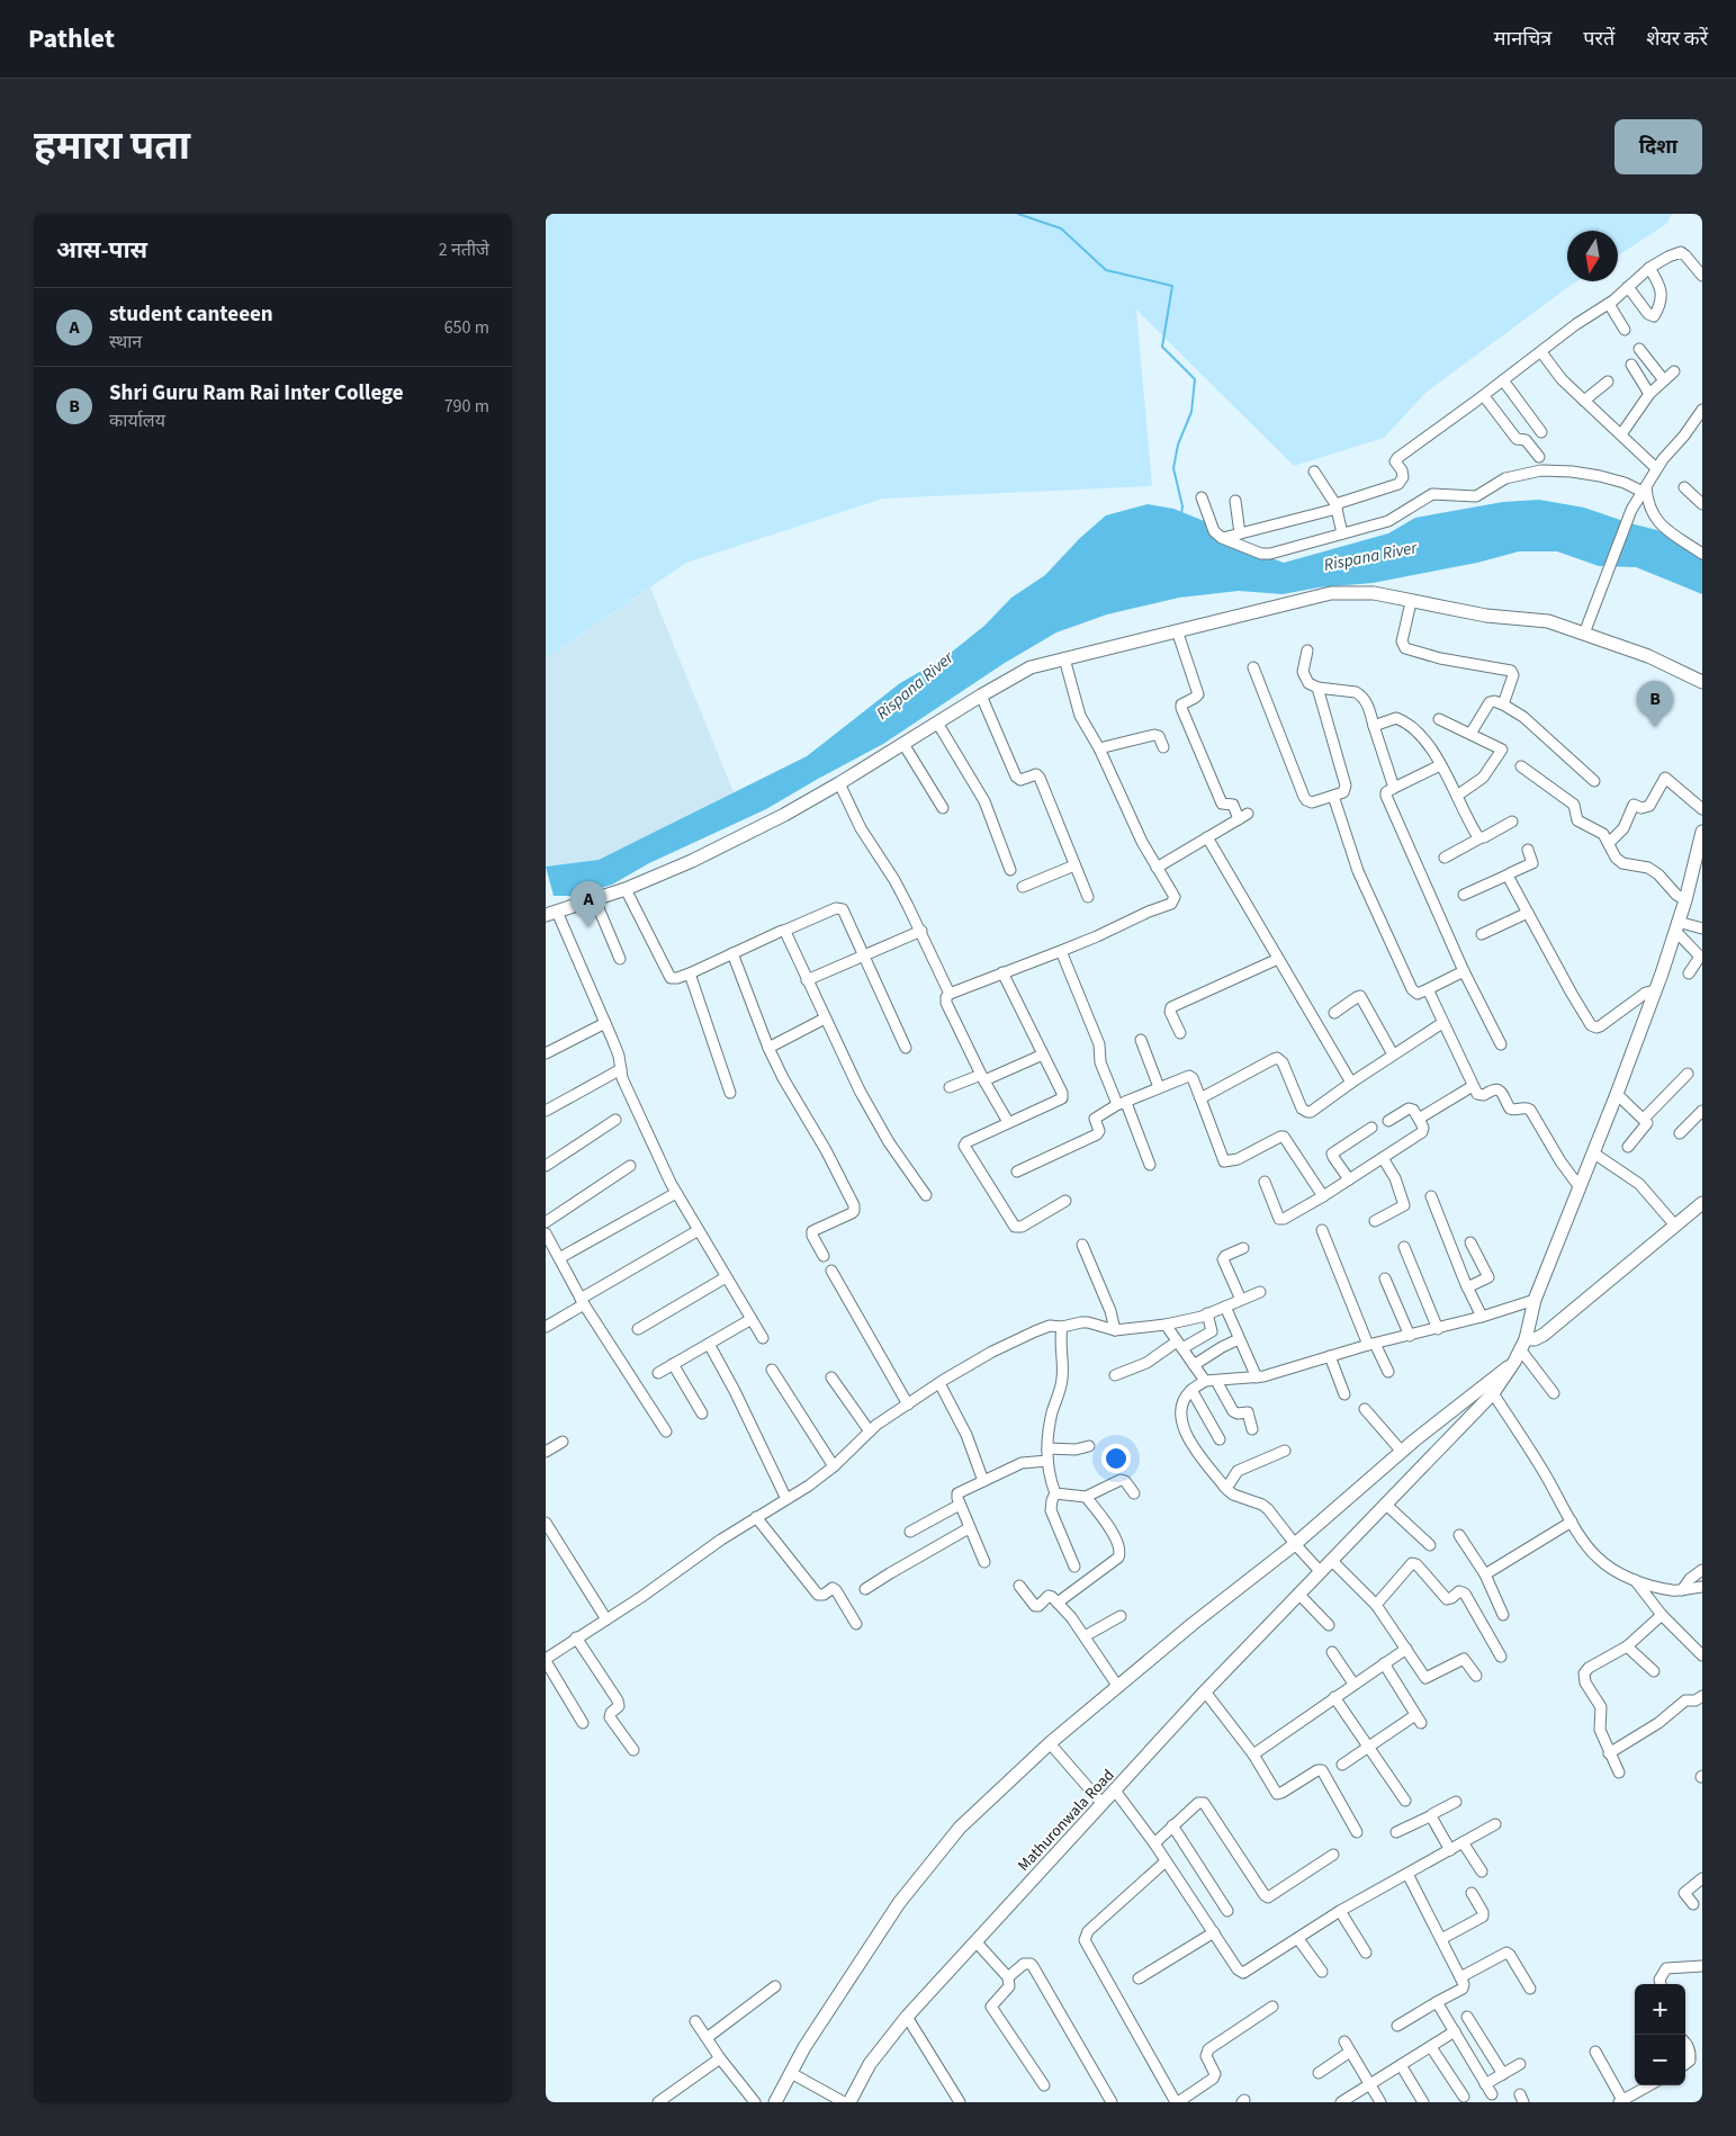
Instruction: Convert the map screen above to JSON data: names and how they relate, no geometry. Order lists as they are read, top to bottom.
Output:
{
  "streets": {
    "street": ["Mathuronwala Road"]
  },
  "water": ["Rispana River"],
  "north": "bottom",
  "page": {
    "header": "Pathlet",
    "nav": ["मानचित्र", "परतें", "शेयर करें"],
    "title": "हमारा पता",
    "buttons": "दिशा",
    "heading": ["आस-पास", "2 नतीजे"],
    "list": [
      {
        "mark": "A",
        "name": "student canteeen",
        "note": "स्थान",
        "value": "650 m"
      },
      {
        "mark": "B",
        "name": "Shri Guru Ram Rai Inter College",
        "note": "कार्यालय",
        "value": "790 m"
      }
    ],
    "pins": ["B", "A"],
    "map_buttons": ["+", "−"]
  }
}
